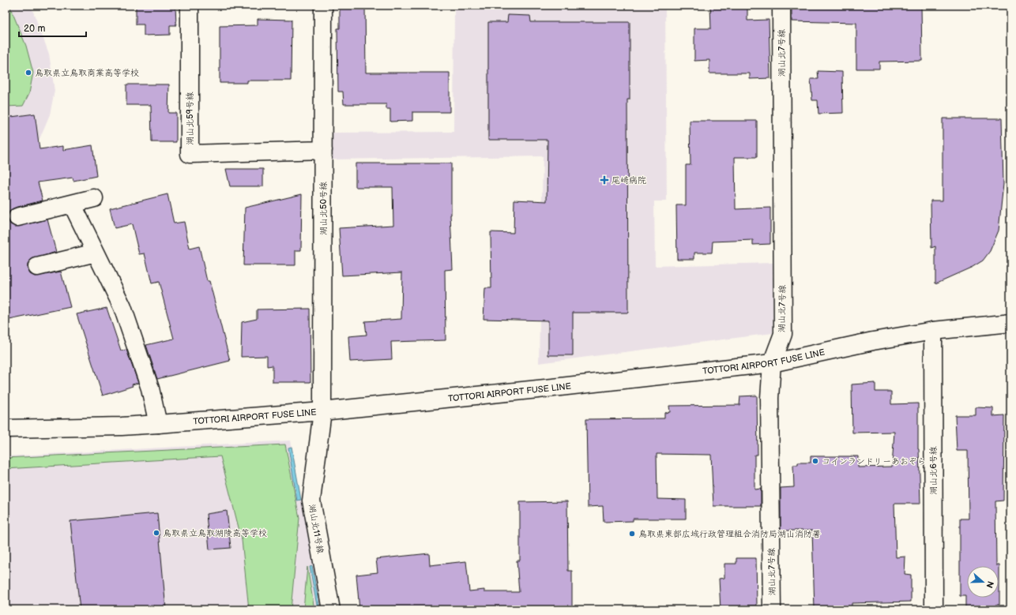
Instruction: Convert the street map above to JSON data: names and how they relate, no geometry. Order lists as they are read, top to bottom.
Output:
{
  "streets": {
    "street": [
      "湖山北7号線",
      "湖山北59号線",
      "湖山北50号線",
      "TOTTORI AIRPORT FUSE LINE",
      "湖山北6号線",
      "湖山北11号線"
    ]
  },
  "crossings": [
    ["湖山北7号線", "TOTTORI AIRPORT FUSE LINE"],
    ["湖山北59号線", "湖山北50号線"],
    ["湖山北50号線", "TOTTORI AIRPORT FUSE LINE"],
    ["湖山北50号線", "湖山北11号線"],
    ["TOTTORI AIRPORT FUSE LINE", "湖山北6号線"],
    ["TOTTORI AIRPORT FUSE LINE", "湖山北11号線"]
  ],
  "places": {
    "other": [
      "鳥取県立鳥取商業高等学校",
      "コインランドリーあおぞら",
      "鳥取県立鳥取湖陵高等学校",
      "鳥取県東部広域行政管理組合消防局湖山消防署"
    ],
    "health": ["尾崎病院"]
  },
  "scale_bar": "20 m",
  "north": "right"
}
